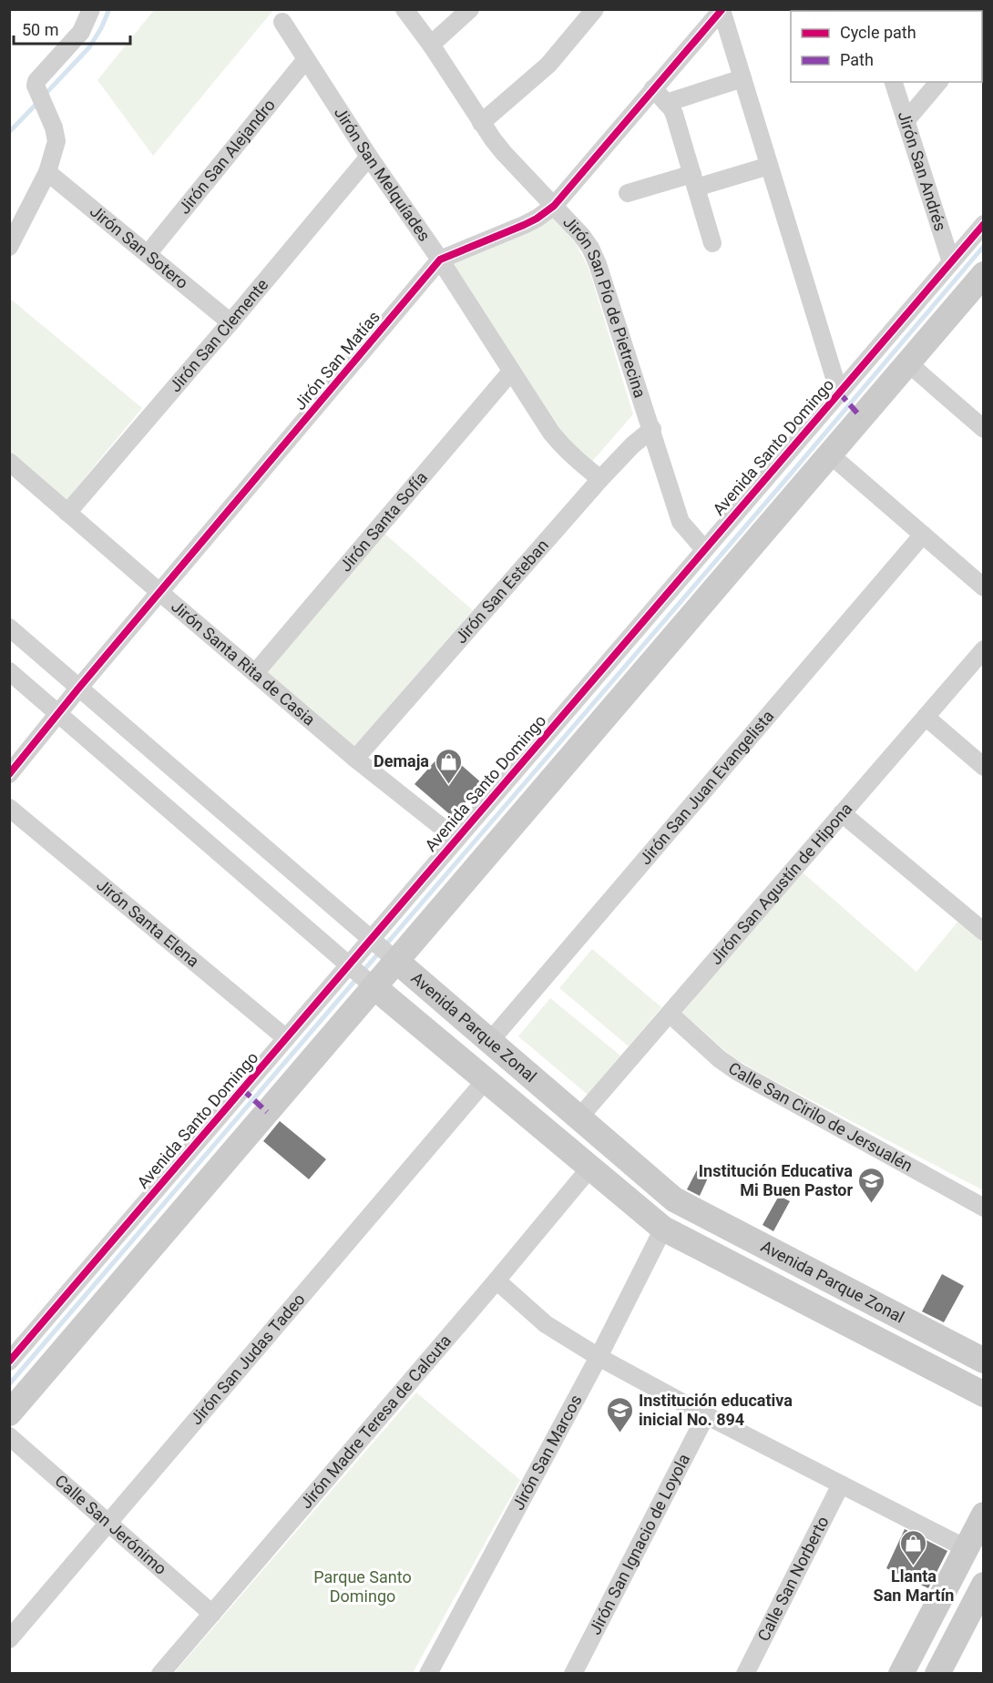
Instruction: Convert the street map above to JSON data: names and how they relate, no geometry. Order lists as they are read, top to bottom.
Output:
{
  "streets": {
    "main road": ["Avenida Parque Zonal"],
    "street": [
      "Jirón San Alejandro",
      "Jirón San Andrés",
      "Jirón San Melquíades",
      "Jirón San Sotero",
      "Jirón San Pío de Pietrecina",
      "Jirón San Clemente",
      "Jirón San Matías",
      "Avenida Santo Domingo",
      "Jirón Santa Sofía",
      "Jirón San Esteban",
      "Jirón Santa Rita de Casia",
      "Jirón San Juan Evangelista",
      "Jirón San Agustín de Hipona",
      "Jirón Santa Elena",
      "Calle San Cirilo de Jersualén",
      "Jirón San Judas Tadeo",
      "Jirón Madre Teresa de Calcuta",
      "Jirón San Marcos",
      "Calle San Jerónimo",
      "Jirón San Ignacio de Loyola",
      "Calle San Norberto"
    ]
  },
  "crossings": [
    ["Jirón San Alejandro", "Jirón San Melquíades"],
    ["Jirón San Alejandro", "Jirón San Sotero"],
    ["Jirón San Andrés", "Avenida Santo Domingo"],
    ["Jirón San Melquíades", "Jirón San Clemente"],
    ["Jirón San Melquíades", "Jirón San Matías"],
    ["Jirón San Melquíades", "Jirón Santa Sofía"],
    ["Jirón San Melquíades", "Jirón San Esteban"],
    ["Jirón San Sotero", "Jirón San Clemente"],
    ["Jirón San Pío de Pietrecina", "Jirón San Matías"],
    ["Jirón San Pío de Pietrecina", "Avenida Santo Domingo"],
    ["Jirón San Pío de Pietrecina", "Jirón San Esteban"],
    ["Jirón San Clemente", "Jirón Santa Rita de Casia"],
    ["Jirón San Matías", "Jirón Santa Rita de Casia"],
    ["Jirón San Matías", "Avenida Parque Zonal"],
    ["Avenida Santo Domingo", "Jirón Santa Rita de Casia"],
    ["Avenida Santo Domingo", "Jirón Santa Elena"],
    ["Avenida Santo Domingo", "Avenida Parque Zonal"],
    ["Jirón Santa Sofía", "Jirón Santa Rita de Casia"],
    ["Jirón San Esteban", "Jirón Santa Rita de Casia"],
    ["Jirón San Juan Evangelista", "Avenida Parque Zonal"],
    ["Jirón San Agustín de Hipona", "Avenida Parque Zonal"],
    ["Jirón San Agustín de Hipona", "Calle San Cirilo de Jersualén"],
    ["Avenida Parque Zonal", "Jirón San Judas Tadeo"],
    ["Avenida Parque Zonal", "Jirón Madre Teresa de Calcuta"],
    ["Avenida Parque Zonal", "Jirón San Marcos"],
    ["Jirón San Judas Tadeo", "Calle San Jerónimo"],
    ["Jirón Madre Teresa de Calcuta", "Calle San Jerónimo"]
  ],
  "parks": ["Parque Santo Domingo"],
  "places": {
    "shop": ["Demaja", "Llanta San Martín"],
    "school or university": ["Institución Educativa Mi Buen Pastor", "Institución educativa inicial No. 894"]
  },
  "legend": ["Cycle path", "Path"],
  "scale_bar": "50 m"
}
